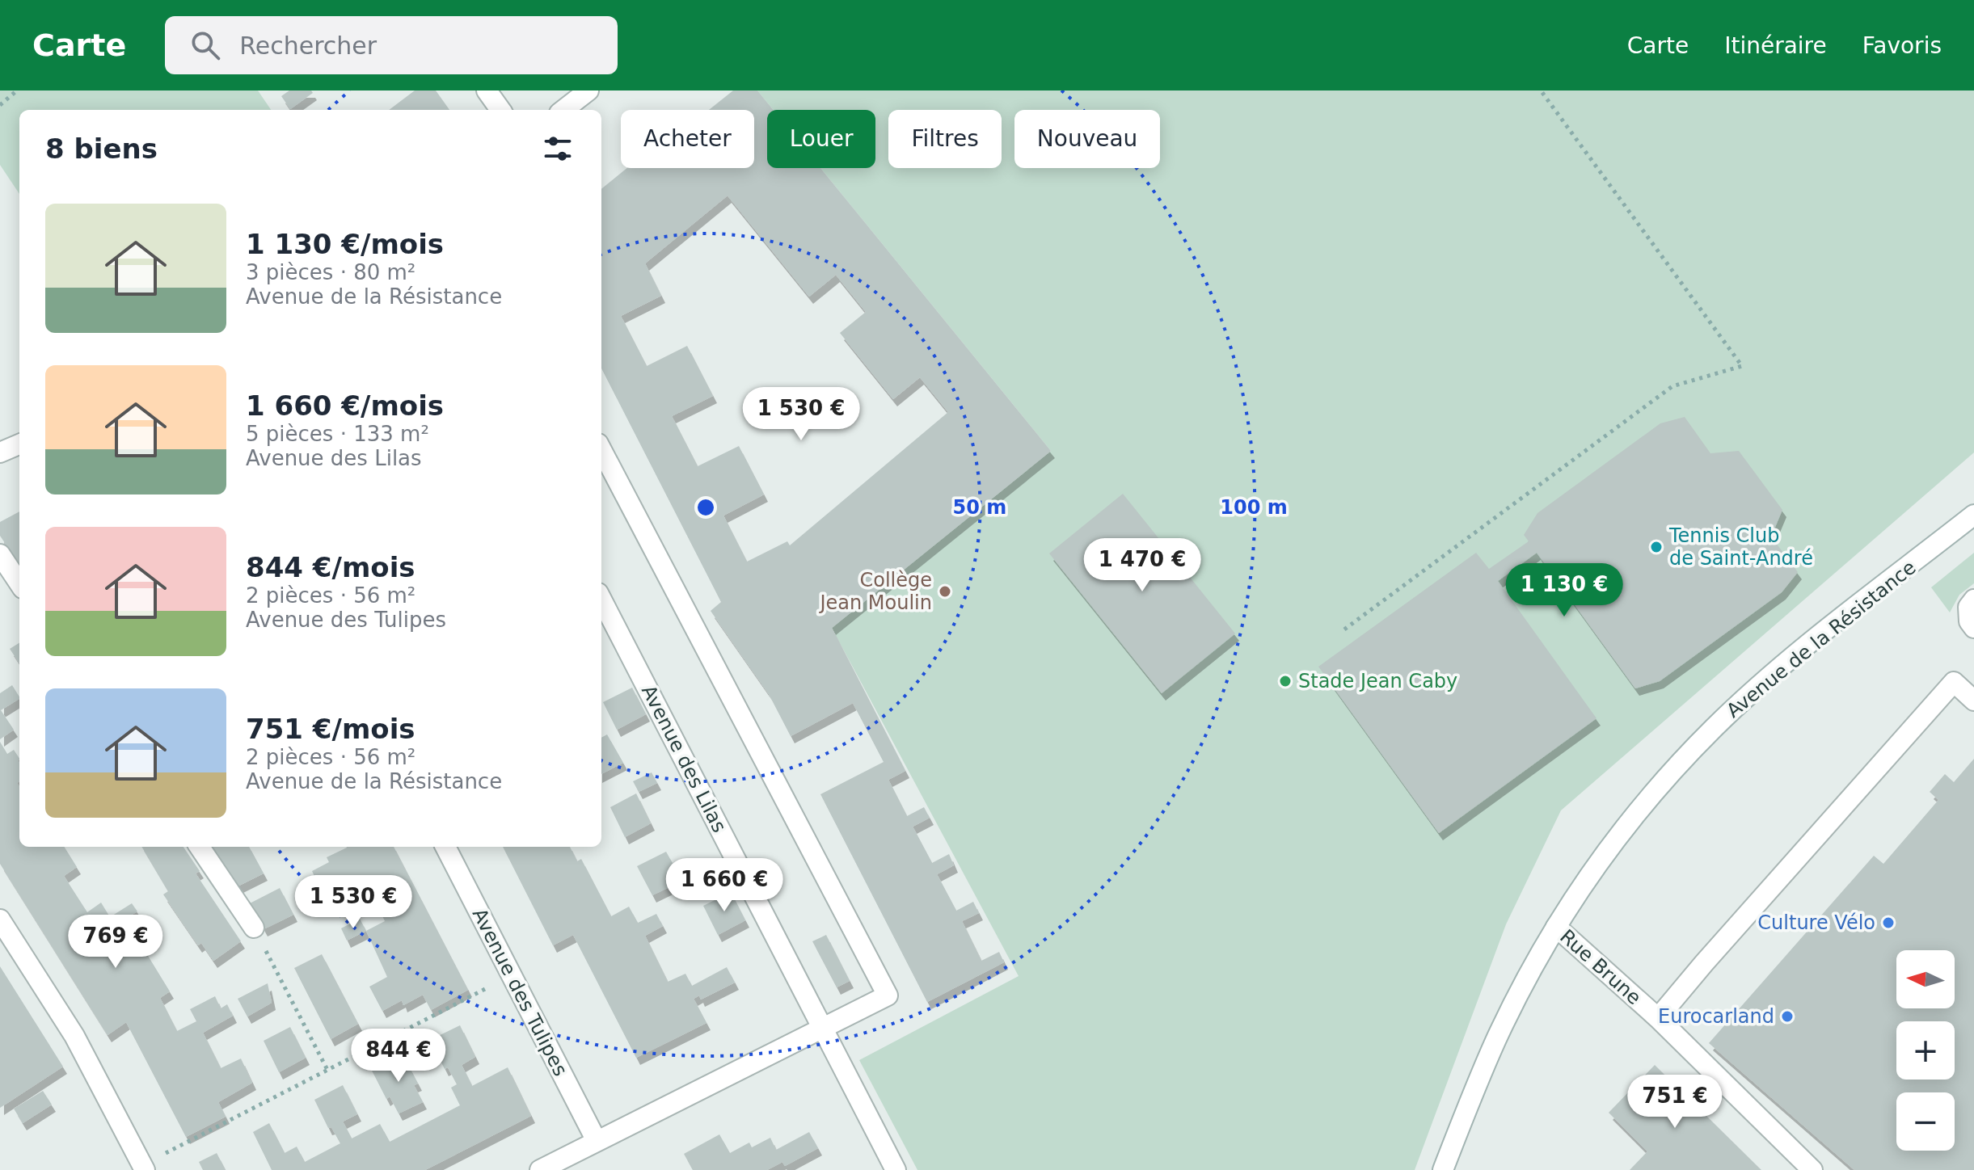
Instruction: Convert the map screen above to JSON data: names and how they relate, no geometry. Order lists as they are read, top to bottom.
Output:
{
  "streets": {
    "street": [
      "Avenue de la Résistance",
      "Avenue des Lilas",
      "Rue Brune",
      "Avenue des Tulipes"
    ]
  },
  "crossings": [
    ["Avenue de la Résistance", "Rue Brune"]
  ],
  "places": [
    "Tennis Club de Saint-André",
    "Collège Jean Moulin",
    "Stade Jean Caby",
    "Culture Vélo",
    "Eurocarland"
  ],
  "north": "left",
  "page": {
    "header": "Carte",
    "search": "Rechercher",
    "nav": ["Carte", "Itinéraire", "Favoris"],
    "chip": [
      "Acheter",
      "Louer",
      "Filtres",
      "Nouveau"
    ],
    "heading": "8 biens",
    "list": [
      {
        "name": "1 130 €/mois",
        "note": "3 pièces · 80 m² · Avenue de la Résistance"
      },
      {
        "name": "1 660 €/mois",
        "note": "5 pièces · 133 m² · Avenue des Lilas"
      },
      {
        "name": "844 €/mois",
        "note": "2 pièces · 56 m² · Avenue des Tulipes"
      },
      {
        "name": "751 €/mois",
        "note": "2 pièces · 56 m² · Avenue de la Résistance"
      }
    ],
    "price": [
      "1 530 €",
      "1 470 €",
      "1 130 €",
      "1 660 €",
      "1 530 €",
      "769 €",
      "844 €",
      "751 €"
    ],
    "map_buttons": ["+", "−"]
  },
  "rings": ["50 m", "100 m"]
}
